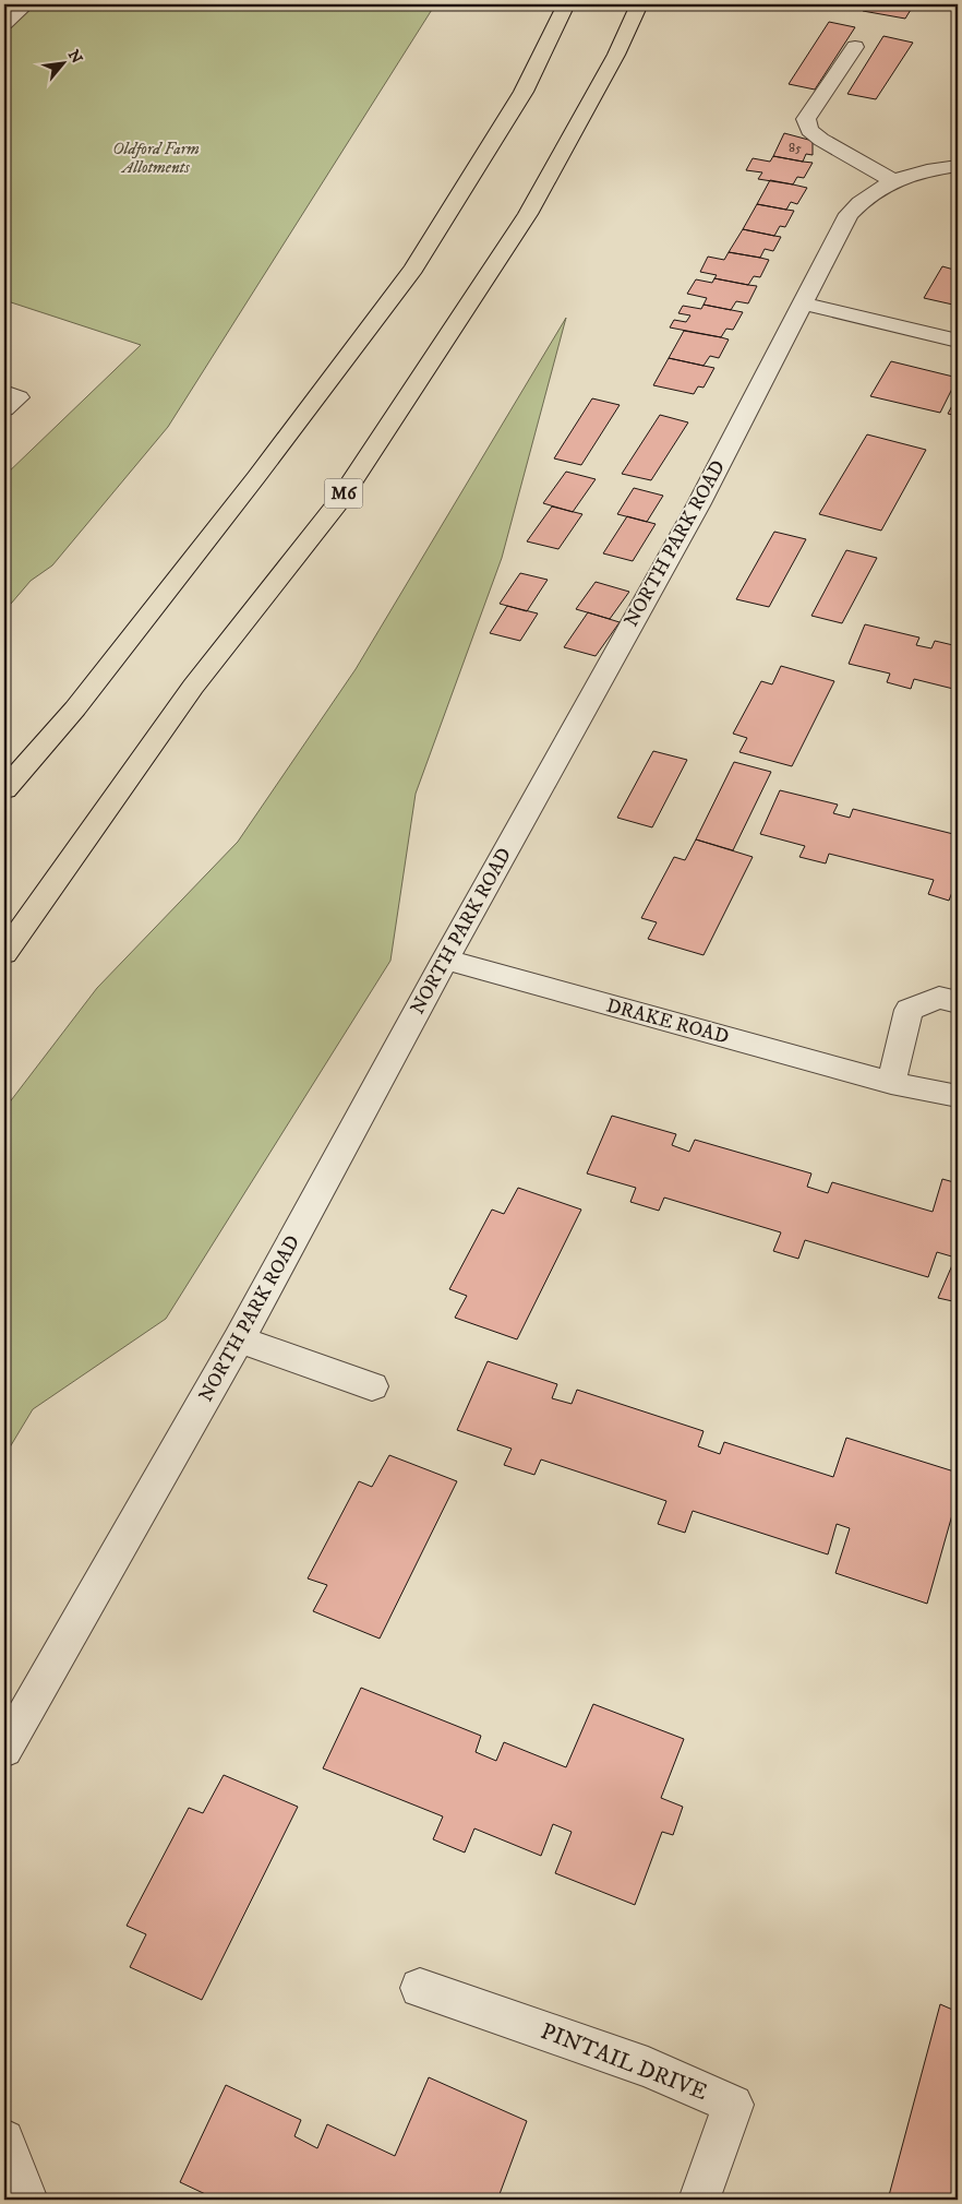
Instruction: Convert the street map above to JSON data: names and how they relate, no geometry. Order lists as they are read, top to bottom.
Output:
{
  "streets": {
    "highway": ["M6"],
    "street": ["NORTH PARK ROAD", "DRAKE ROAD", "PINTAIL DRIVE"]
  },
  "crossings": [
    ["NORTH PARK ROAD", "DRAKE ROAD"]
  ],
  "parks": ["Oldford Farm Allotments"],
  "house_numbers": ["85"],
  "north": "top right"
}
